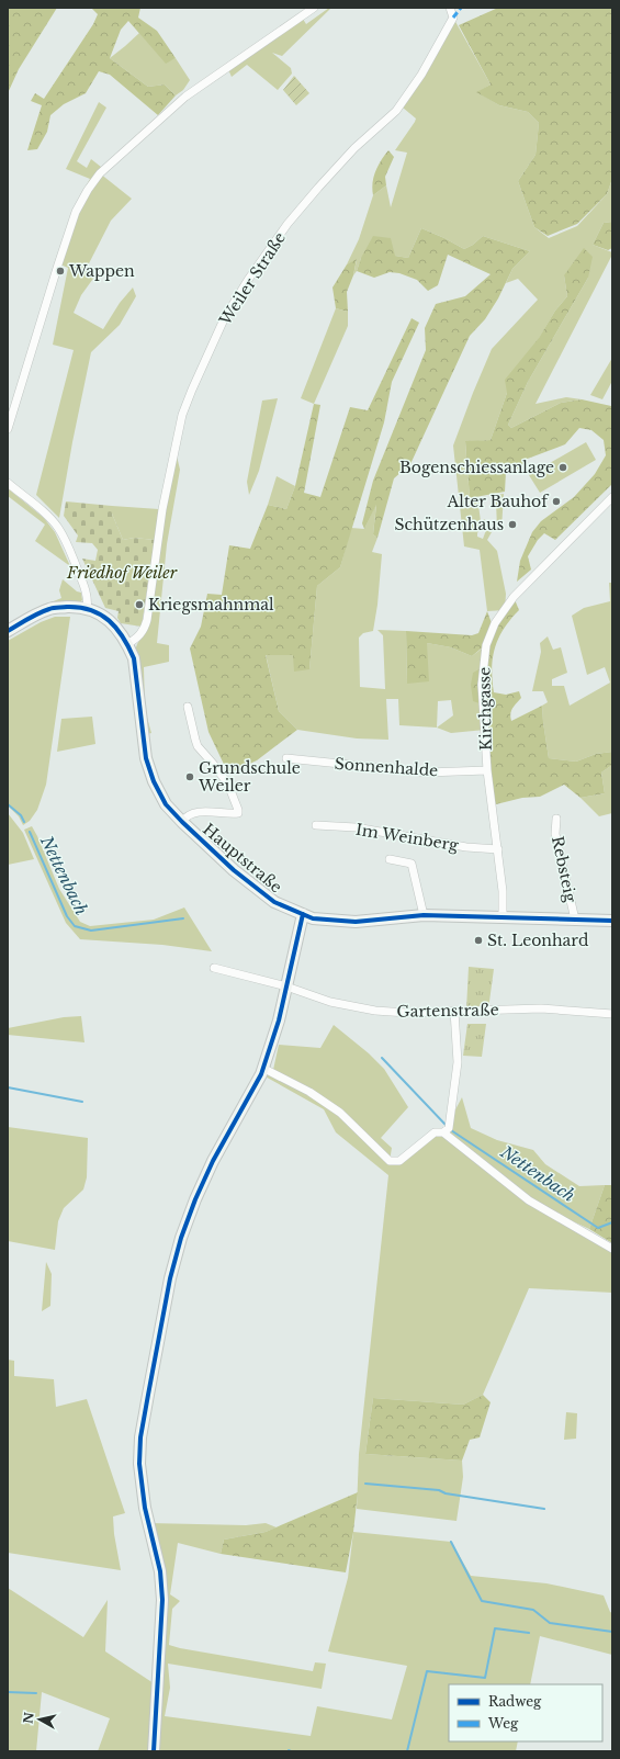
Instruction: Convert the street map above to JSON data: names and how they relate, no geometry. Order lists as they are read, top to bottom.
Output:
{
  "streets": {
    "street": [
      "Weiler Straße",
      "Kirchgasse",
      "Sonnenhalde",
      "Im Weinberg",
      "Hauptstraße",
      "Rebsteig",
      "Gartenstraße"
    ]
  },
  "crossings": [
    ["Weiler Straße", "Hauptstraße"],
    ["Kirchgasse", "Sonnenhalde"],
    ["Kirchgasse", "Im Weinberg"],
    ["Kirchgasse", "Hauptstraße"],
    ["Hauptstraße", "Rebsteig"]
  ],
  "water": ["Nettenbach"],
  "parks": ["Friedhof Weiler"],
  "places": [
    "Wappen",
    "Bogenschiessanlage",
    "Alter Bauhof",
    "Schützenhaus",
    "Kriegsmahnmal",
    "Grundschule Weiler",
    "St. Leonhard"
  ],
  "legend": ["Radweg", "Weg"],
  "north": "left"
}
